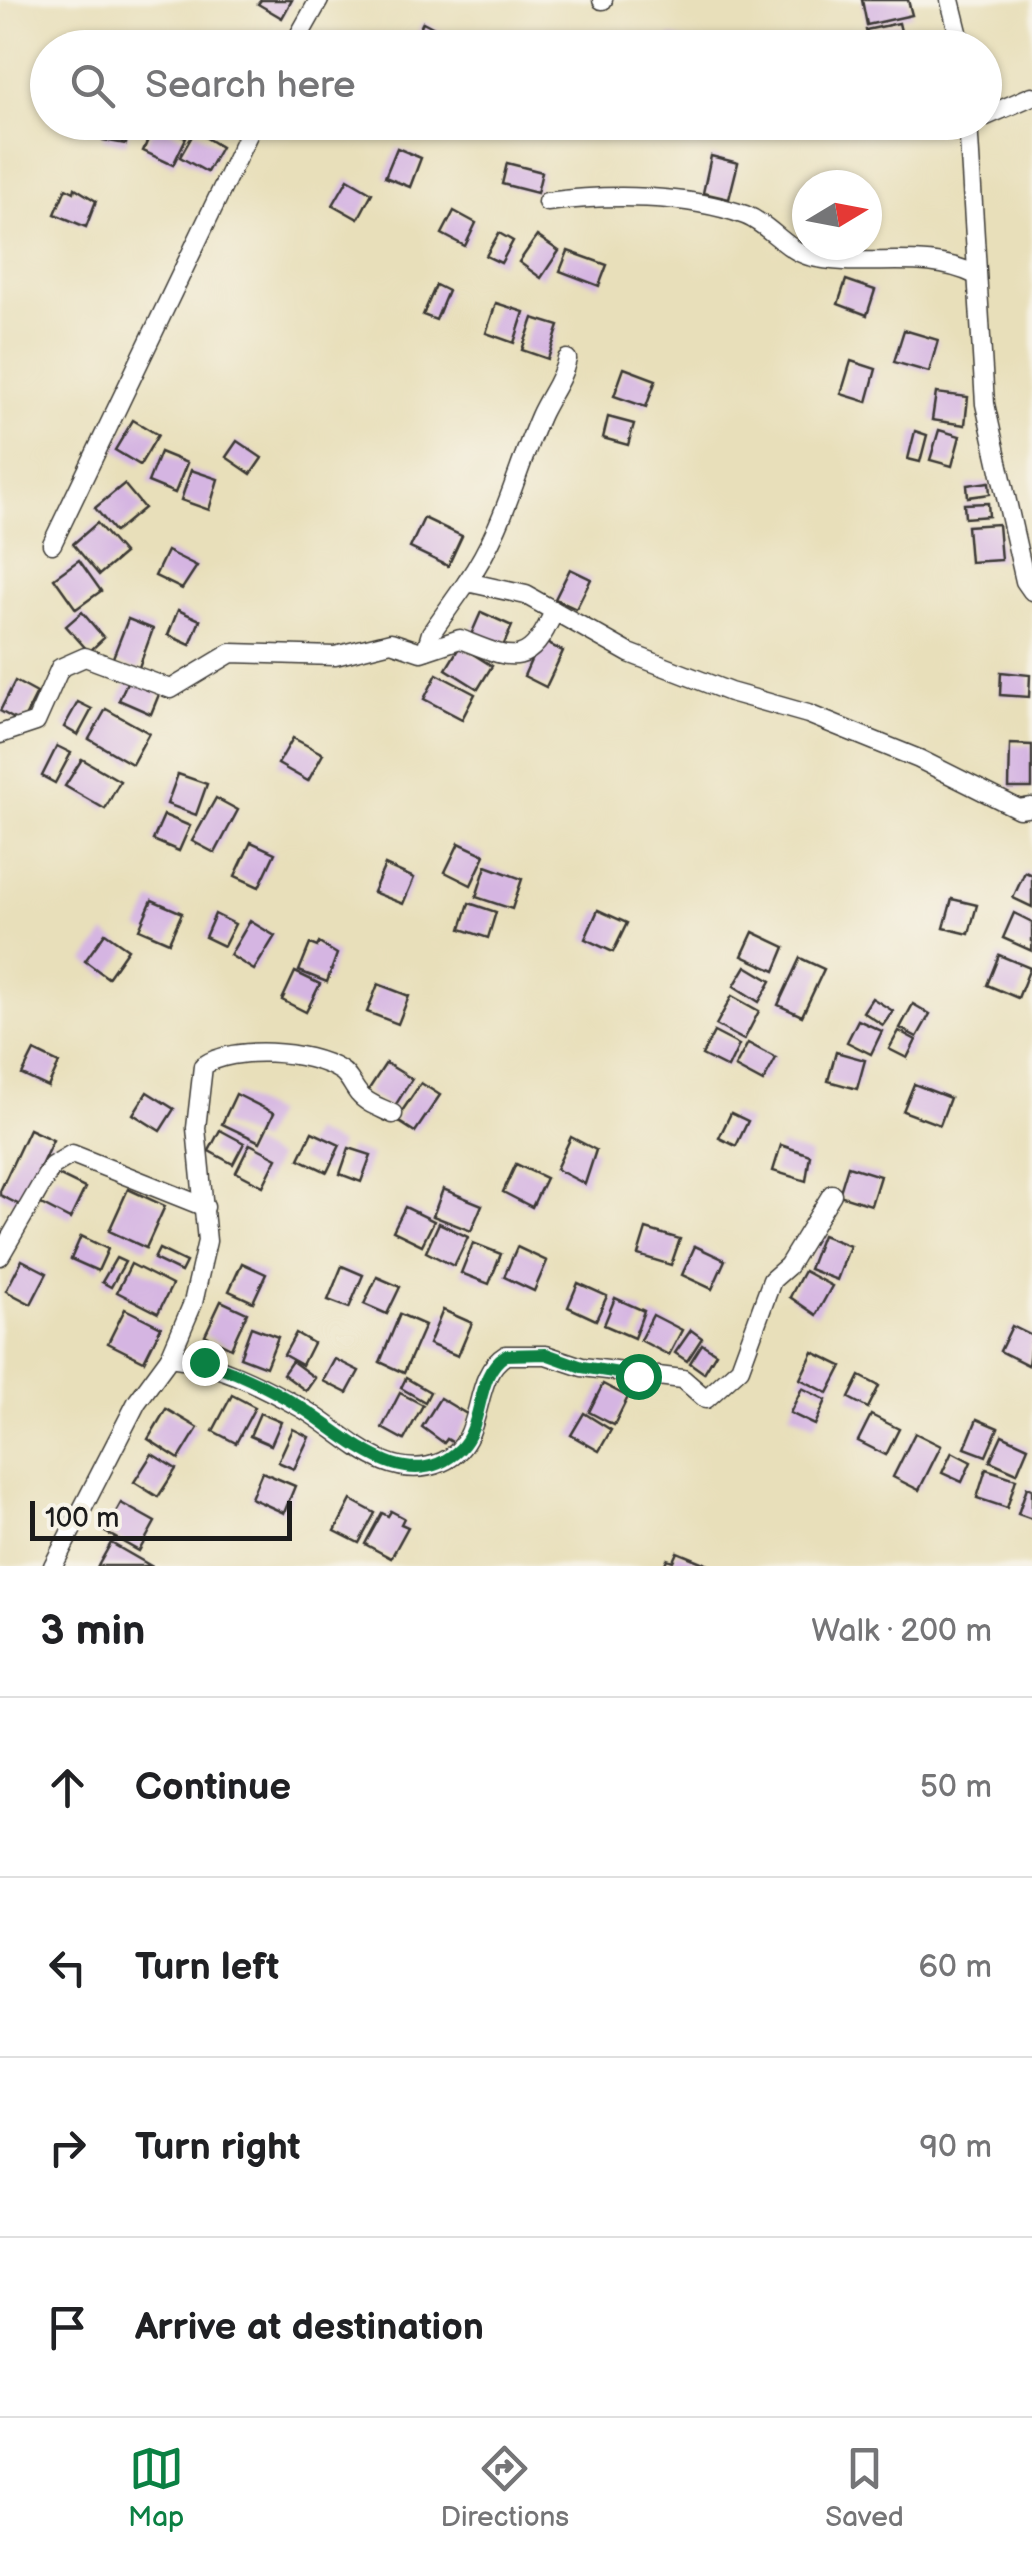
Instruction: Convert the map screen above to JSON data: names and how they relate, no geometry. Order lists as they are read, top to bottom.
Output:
{
  "scale_bar": "100 m",
  "north": "right",
  "page": {
    "search": "Search here",
    "scale": "100 m",
    "heading": ["3 min", "Walk · 200 m"],
    "list": [
      ["Continue", "50 m"],
      ["Turn left", "60 m"],
      ["Turn right", "90 m"],
      "Arrive at destination"
    ],
    "nav": ["Map", "Directions", "Saved"]
  }
}
